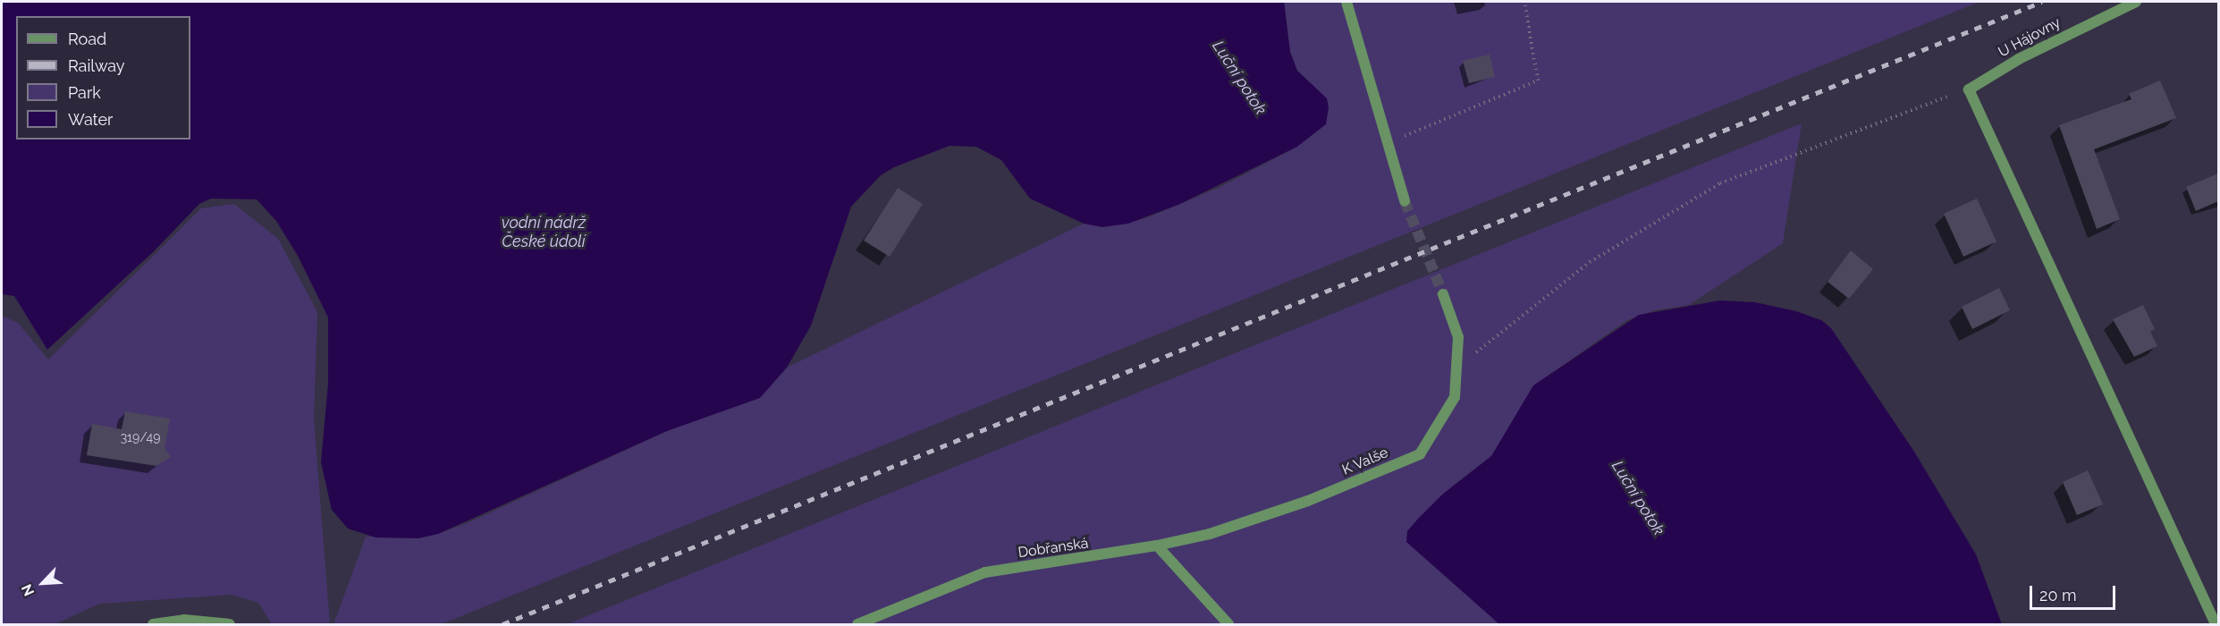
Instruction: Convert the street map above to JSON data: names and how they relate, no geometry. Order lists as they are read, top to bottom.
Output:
{
  "streets": {
    "street": ["U Hájovny", "K Valše", "Dobřanská"]
  },
  "crossings": [
    ["K Valše", "Dobřanská"]
  ],
  "water": ["Luční potok", "vodní nádrž České údolí"],
  "house_numbers": ["319/49"],
  "legend": [
    "Road",
    "Railway",
    "Park",
    "Water"
  ],
  "scale_bar": "20 m",
  "north": "bottom left"
}
